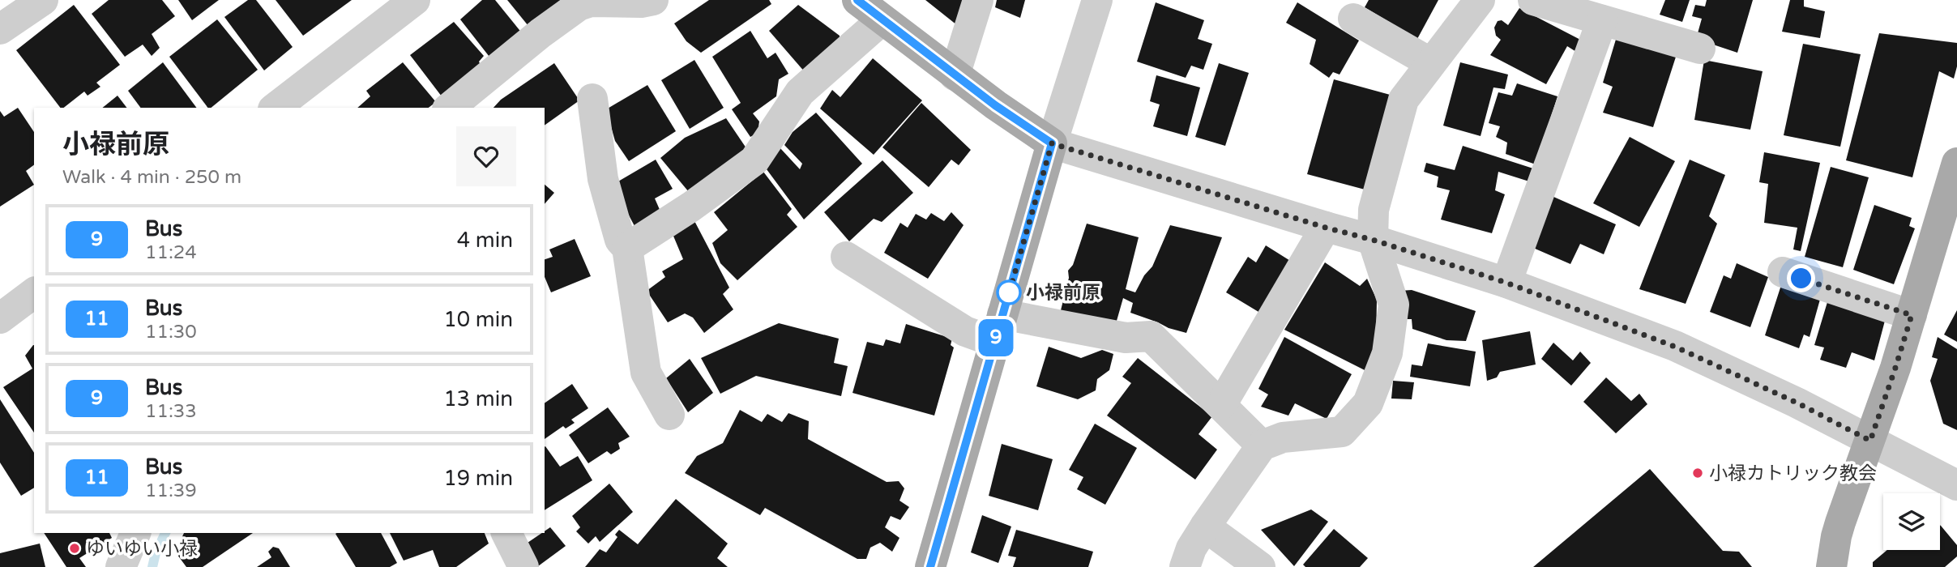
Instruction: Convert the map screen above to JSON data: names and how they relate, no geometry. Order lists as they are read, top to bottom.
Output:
{
  "places": ["小禄前原", "小禄カトリック教会", "ゆいゆい小禄"],
  "lines": ["bus line 9"],
  "page": {
    "on_map": "9",
    "heading": ["小禄前原", "Walk · 4 min · 250 m"],
    "list": [
      {
        "mark": "9",
        "name": "Bus",
        "note": "11:24",
        "value": "4 min"
      },
      {
        "mark": "11",
        "name": "Bus",
        "note": "11:30",
        "value": "10 min"
      },
      {
        "mark": "9",
        "name": "Bus",
        "note": "11:33",
        "value": "13 min"
      },
      {
        "mark": "11",
        "name": "Bus",
        "note": "11:39",
        "value": "19 min"
      }
    ]
  }
}
